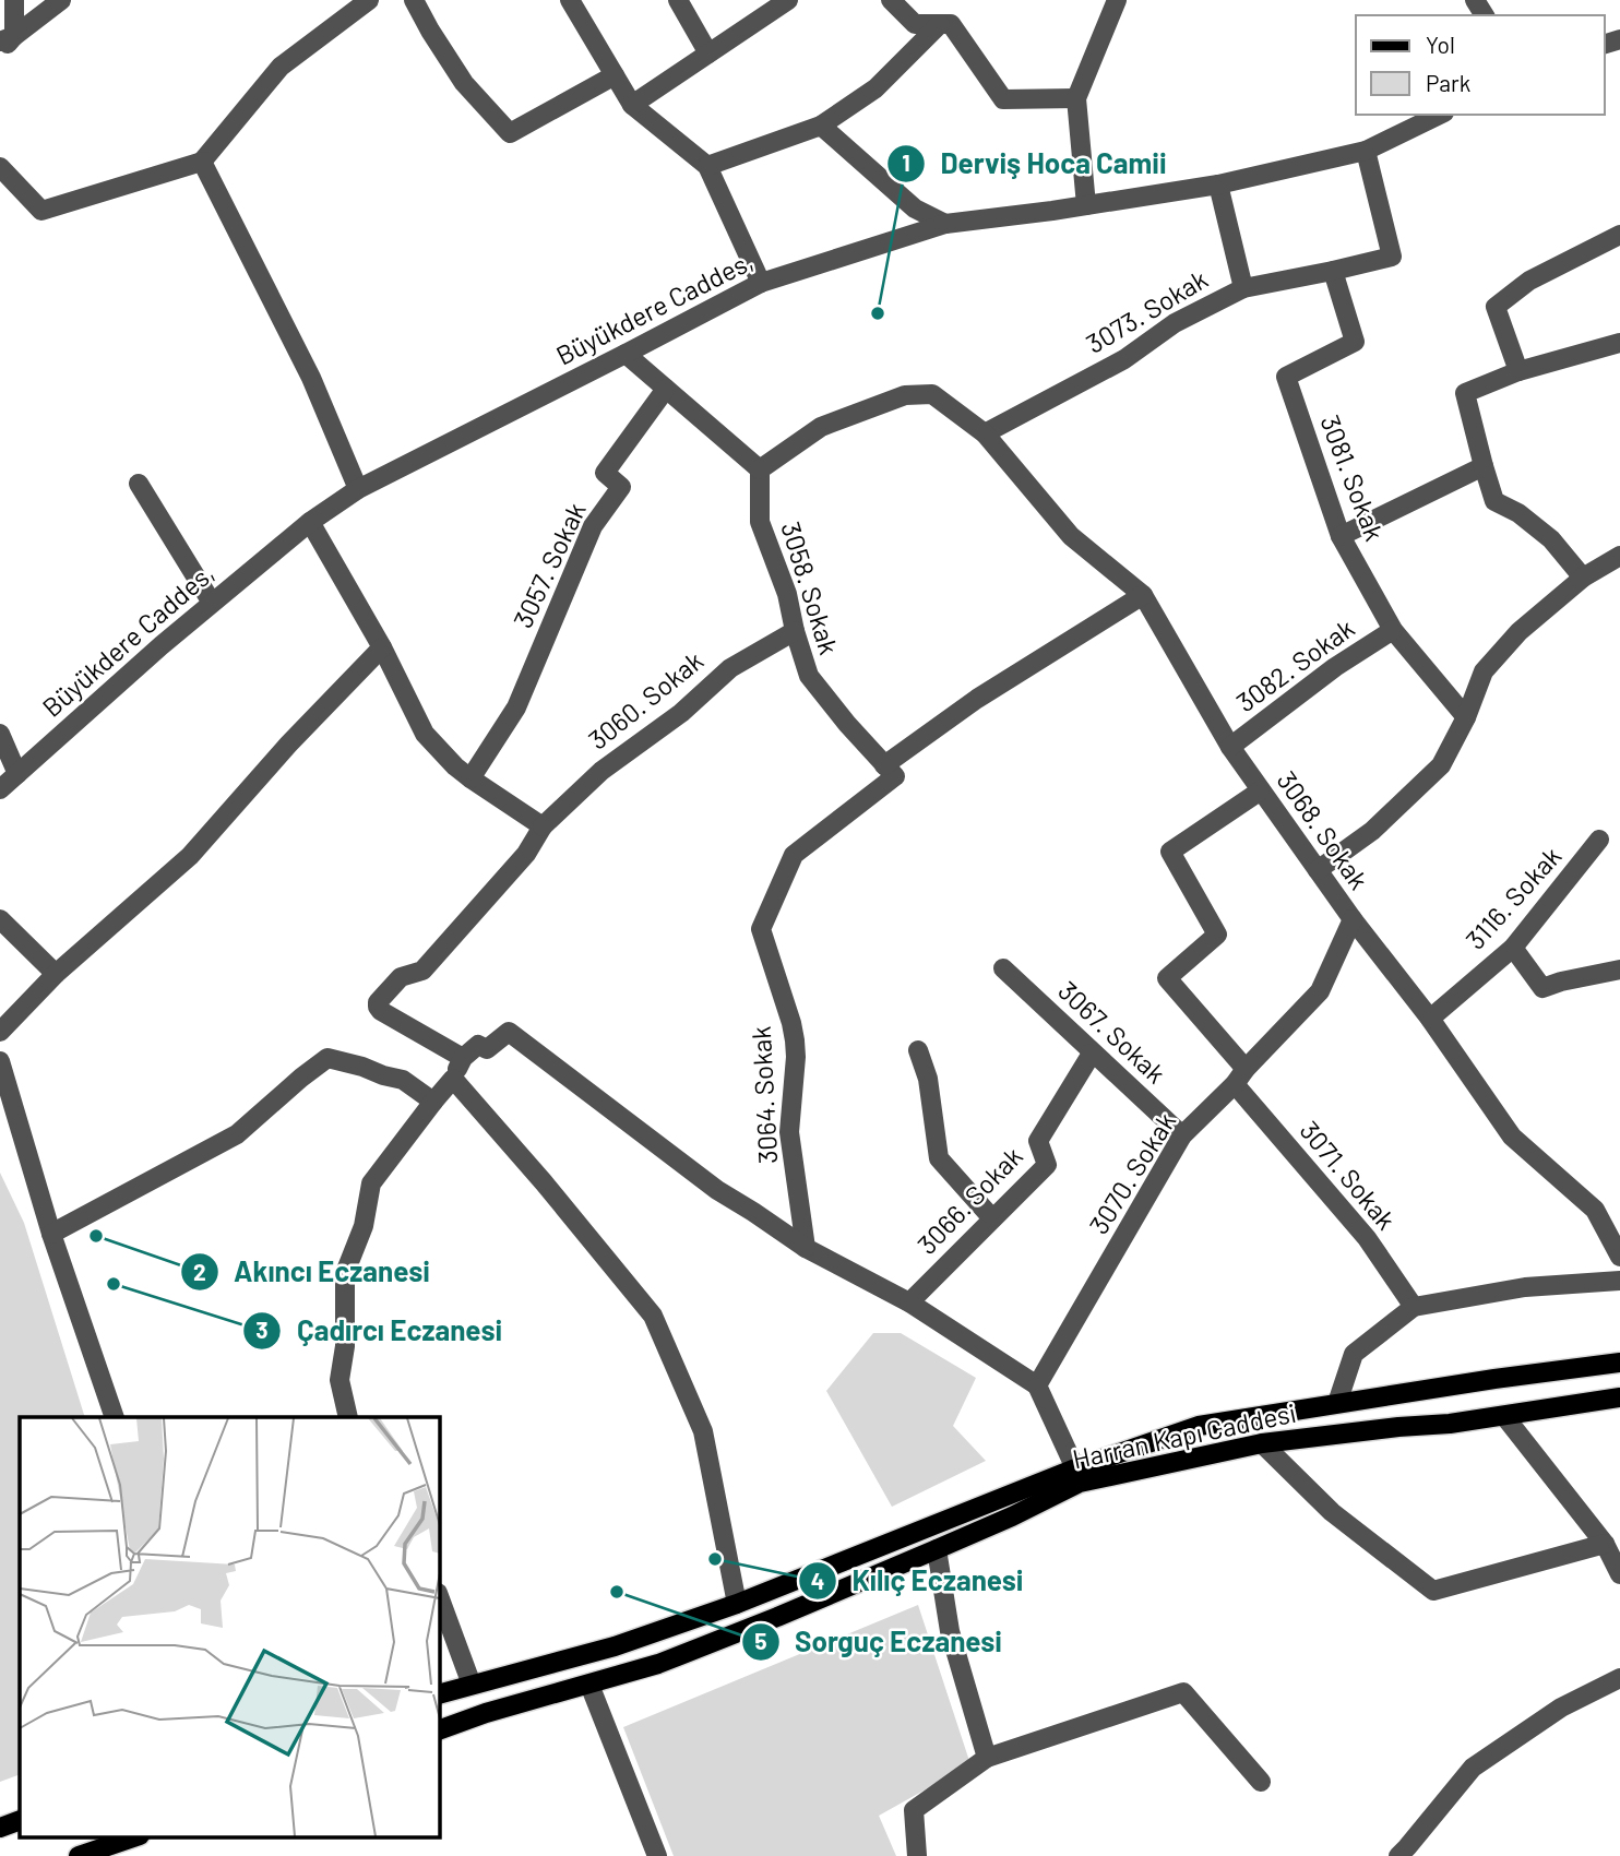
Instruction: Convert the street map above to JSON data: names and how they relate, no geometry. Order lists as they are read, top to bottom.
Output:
{
  "streets": {
    "main road": ["Harran Kapı Caddesi"],
    "street": [
      "Büyükdere Caddes,",
      "3073. Sokak",
      "3081. Sokak",
      "3057. Sokak",
      "3058. Sokak",
      "3082. Sokak",
      "3060. Sokak",
      "3068. Sokak",
      "3116. Sokak",
      "3067. Sokak",
      "3064. Sokak",
      "3070. Sokak",
      "3071. Sokak",
      "3066. Sokak"
    ]
  },
  "crossings": [
    ["Büyükdere Caddes,", "3073. Sokak"],
    ["3073. Sokak", "3081. Sokak"],
    ["3073. Sokak", "3068. Sokak"],
    ["3081. Sokak", "3082. Sokak"],
    ["3058. Sokak", "3060. Sokak"],
    ["3058. Sokak", "3068. Sokak"],
    ["3058. Sokak", "3064. Sokak"],
    ["3082. Sokak", "3068. Sokak"],
    ["3068. Sokak", "3116. Sokak"],
    ["3068. Sokak", "3064. Sokak"],
    ["3068. Sokak", "3070. Sokak"],
    ["3068. Sokak", "3071. Sokak"],
    ["3067. Sokak", "3070. Sokak"],
    ["3067. Sokak", "3066. Sokak"],
    ["3070. Sokak", "3071. Sokak"]
  ],
  "places": [
    "Derviş Hoca Camii",
    "Akıncı Eczanesi",
    "Çadırcı Eczanesi",
    "Kılıç Eczanesi",
    "Sorguç Eczanesi"
  ],
  "legend": ["Yol", "Park"]
}
